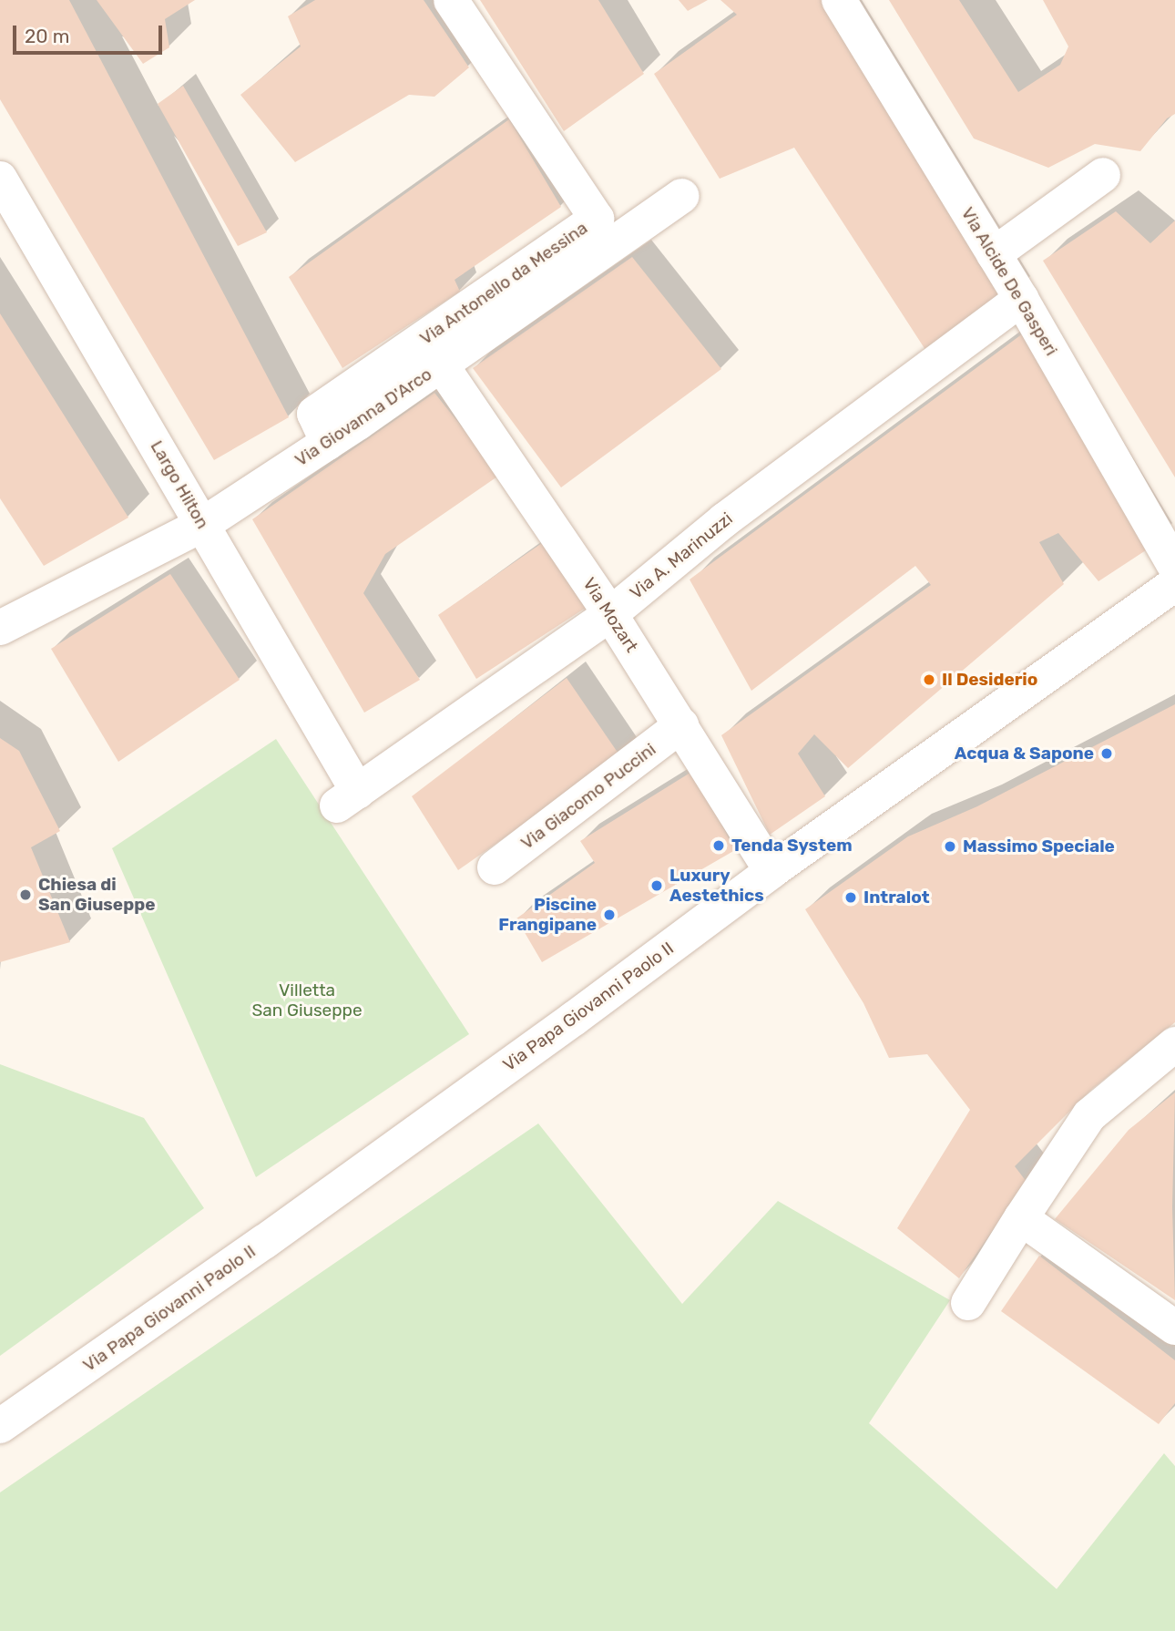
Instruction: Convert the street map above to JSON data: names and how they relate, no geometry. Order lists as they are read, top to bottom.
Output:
{
  "streets": {
    "street": [
      "Via Alcide De Gasperi",
      "Via Antonello da Messina",
      "Via Giovanna D'Arco",
      "Largo Hilton",
      "Via A. Marinuzzi",
      "Via Mozart",
      "Via Giacomo Puccini",
      "Via Papa Giovanni Paolo II"
    ]
  },
  "crossings": [
    ["Via Alcide De Gasperi", "Via A. Marinuzzi"],
    ["Via Antonello da Messina", "Via Giovanna D'Arco"],
    ["Via Giovanna D'Arco", "Largo Hilton"],
    ["Via Giovanna D'Arco", "Via Mozart"],
    ["Largo Hilton", "Via A. Marinuzzi"],
    ["Via A. Marinuzzi", "Via Mozart"],
    ["Via Mozart", "Via Giacomo Puccini"],
    ["Via Mozart", "Via Papa Giovanni Paolo II"]
  ],
  "parks": ["Villetta San Giuseppe"],
  "places": [
    "Il Desiderio",
    "Acqua & Sapone",
    "Tenda System",
    "Massimo Speciale",
    "Luxury Aestethics",
    "Chiesa di San Giuseppe",
    "Intralot",
    "Piscine Frangipane"
  ],
  "scale_bar": "20 m"
}
